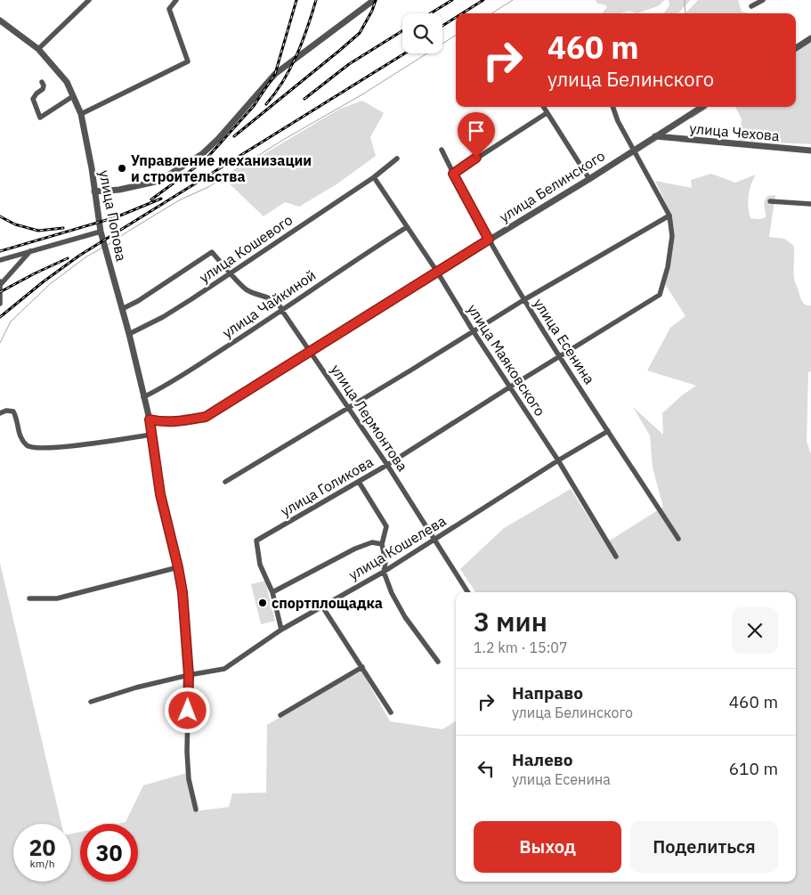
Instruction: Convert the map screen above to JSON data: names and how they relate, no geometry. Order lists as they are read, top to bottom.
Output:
{
  "streets": {
    "street": [
      "улица Чехова",
      "улица Белинского",
      "улица Попова",
      "улица Кошевого",
      "улица Чайкиной",
      "улица Есенина",
      "улица Маяковского",
      "улица Лермонтова",
      "улица Голикова",
      "улица Кошелева"
    ]
  },
  "crossings": [
    ["улица Чехова", "улица Белинского"],
    ["улица Белинского", "улица Есенина"],
    ["улица Белинского", "улица Маяковского"],
    ["улица Белинского", "улица Лермонтова"],
    ["улица Попова", "улица Кошевого"],
    ["улица Попова", "улица Чайкиной"],
    ["улица Попова", "улица Лермонтова"],
    ["улица Кошевого", "улица Маяковского"],
    ["улица Кошевого", "улица Лермонтова"],
    ["улица Чайкиной", "улица Маяковского"],
    ["улица Чайкиной", "улица Лермонтова"],
    ["улица Есенина", "улица Голикова"],
    ["улица Есенина", "улица Кошелева"],
    ["улица Маяковского", "улица Голикова"],
    ["улица Маяковского", "улица Кошелева"],
    ["улица Лермонтова", "улица Голикова"],
    ["улица Лермонтова", "улица Кошелева"],
    ["улица Голикова", "улица Кошелева"]
  ],
  "places": ["Управление механизации и строительства", "спортплощадка"],
  "page": {
    "turn": ["460 m", "улица Белинского"],
    "heading": ["3 мин", "1.2 km · 15:07"],
    "list": [
      {
        "name": "Направо",
        "note": "улица Белинского",
        "value": "460 m"
      },
      {
        "name": "Налево",
        "note": "улица Есенина",
        "value": "610 m"
      }
    ],
    "buttons": ["Выход", "Поделиться"],
    "speed": "20 km/h",
    "limit": "30"
  }
}
